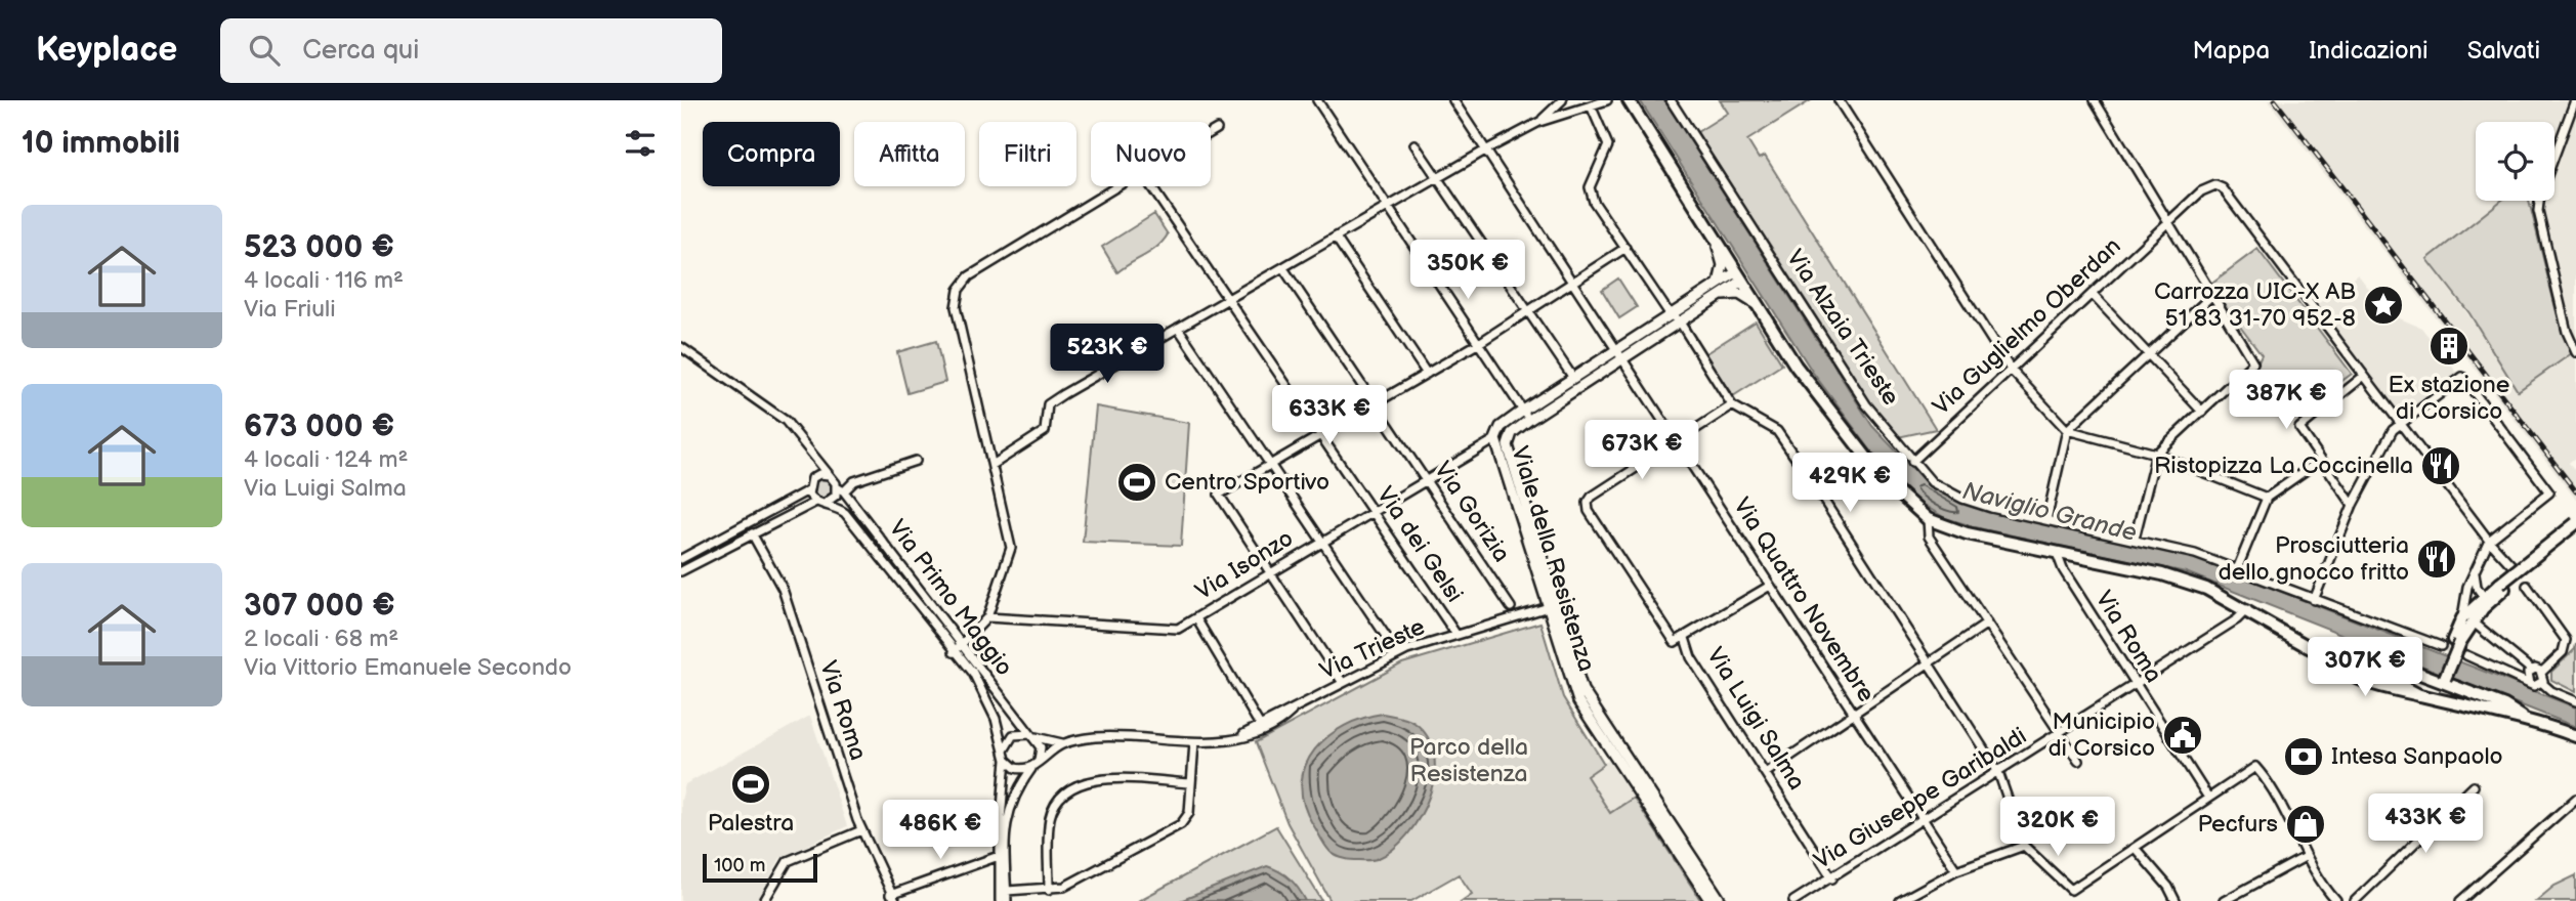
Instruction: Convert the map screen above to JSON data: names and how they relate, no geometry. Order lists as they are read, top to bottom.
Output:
{
  "streets": {
    "street": [
      "Via Guglielmo Oberdan",
      "Via Alzaia Trieste",
      "Via Gorizia",
      "Via dei Gelsi",
      "Viale della Resistenza",
      "Via Isonzo",
      "Via Primo Maggio",
      "Via Quattro Novembre",
      "Via Roma",
      "Via Trieste",
      "Via Luigi Salma",
      "Via Giuseppe Garibaldi"
    ]
  },
  "crossings": [
    ["Via Guglielmo Oberdan", "Via Alzaia Trieste"],
    ["Via Gorizia", "Via Isonzo"],
    ["Via dei Gelsi", "Via Isonzo"],
    ["Via dei Gelsi", "Via Trieste"],
    ["Viale della Resistenza", "Via Isonzo"],
    ["Viale della Resistenza", "Via Quattro Novembre"],
    ["Viale della Resistenza", "Via Trieste"],
    ["Via Primo Maggio", "Via Trieste"],
    ["Via Quattro Novembre", "Via Luigi Salma"],
    ["Via Quattro Novembre", "Via Giuseppe Garibaldi"],
    ["Via Roma", "Via Giuseppe Garibaldi"],
    ["Via Luigi Salma", "Via Giuseppe Garibaldi"]
  ],
  "water": ["Naviglio Grande"],
  "parks": ["Parco della Resistenza"],
  "places": {
    "place": ["Carrozza UIC-X AB 51 83 31-70 952-8"],
    "building": ["Ex stazione di Corsico"],
    "restaurant": ["Ristopizza La Coccinella", "Prosciutteria dello gnocco fritto"],
    "sports": ["Centro Sportivo", "Palestra"],
    "public building": ["Municipio di Corsico"],
    "bank": ["Intesa Sanpaolo"],
    "shop": ["Pecfurs"]
  },
  "scale_bar": "100 m",
  "page": {
    "header": "Keyplace",
    "search": "Cerca qui",
    "nav": ["Mappa", "Indicazioni", "Salvati"],
    "heading": "10 immobili",
    "chip": [
      "Compra",
      "Affitta",
      "Filtri",
      "Nuovo"
    ],
    "list": [
      {
        "name": "523 000 €",
        "note": "4 locali · 116 m² · Via Friuli"
      },
      {
        "name": "673 000 €",
        "note": "4 locali · 124 m² · Via Luigi Salma"
      },
      {
        "name": "307 000 €",
        "note": "2 locali · 68 m² · Via Vittorio Emanuele Secondo"
      }
    ],
    "price": [
      "350K €",
      "523K €",
      "387K €",
      "633K €",
      "673K €",
      "429K €",
      "307K €",
      "433K €",
      "320K €",
      "486K €"
    ],
    "scale": "100 m"
  }
}
